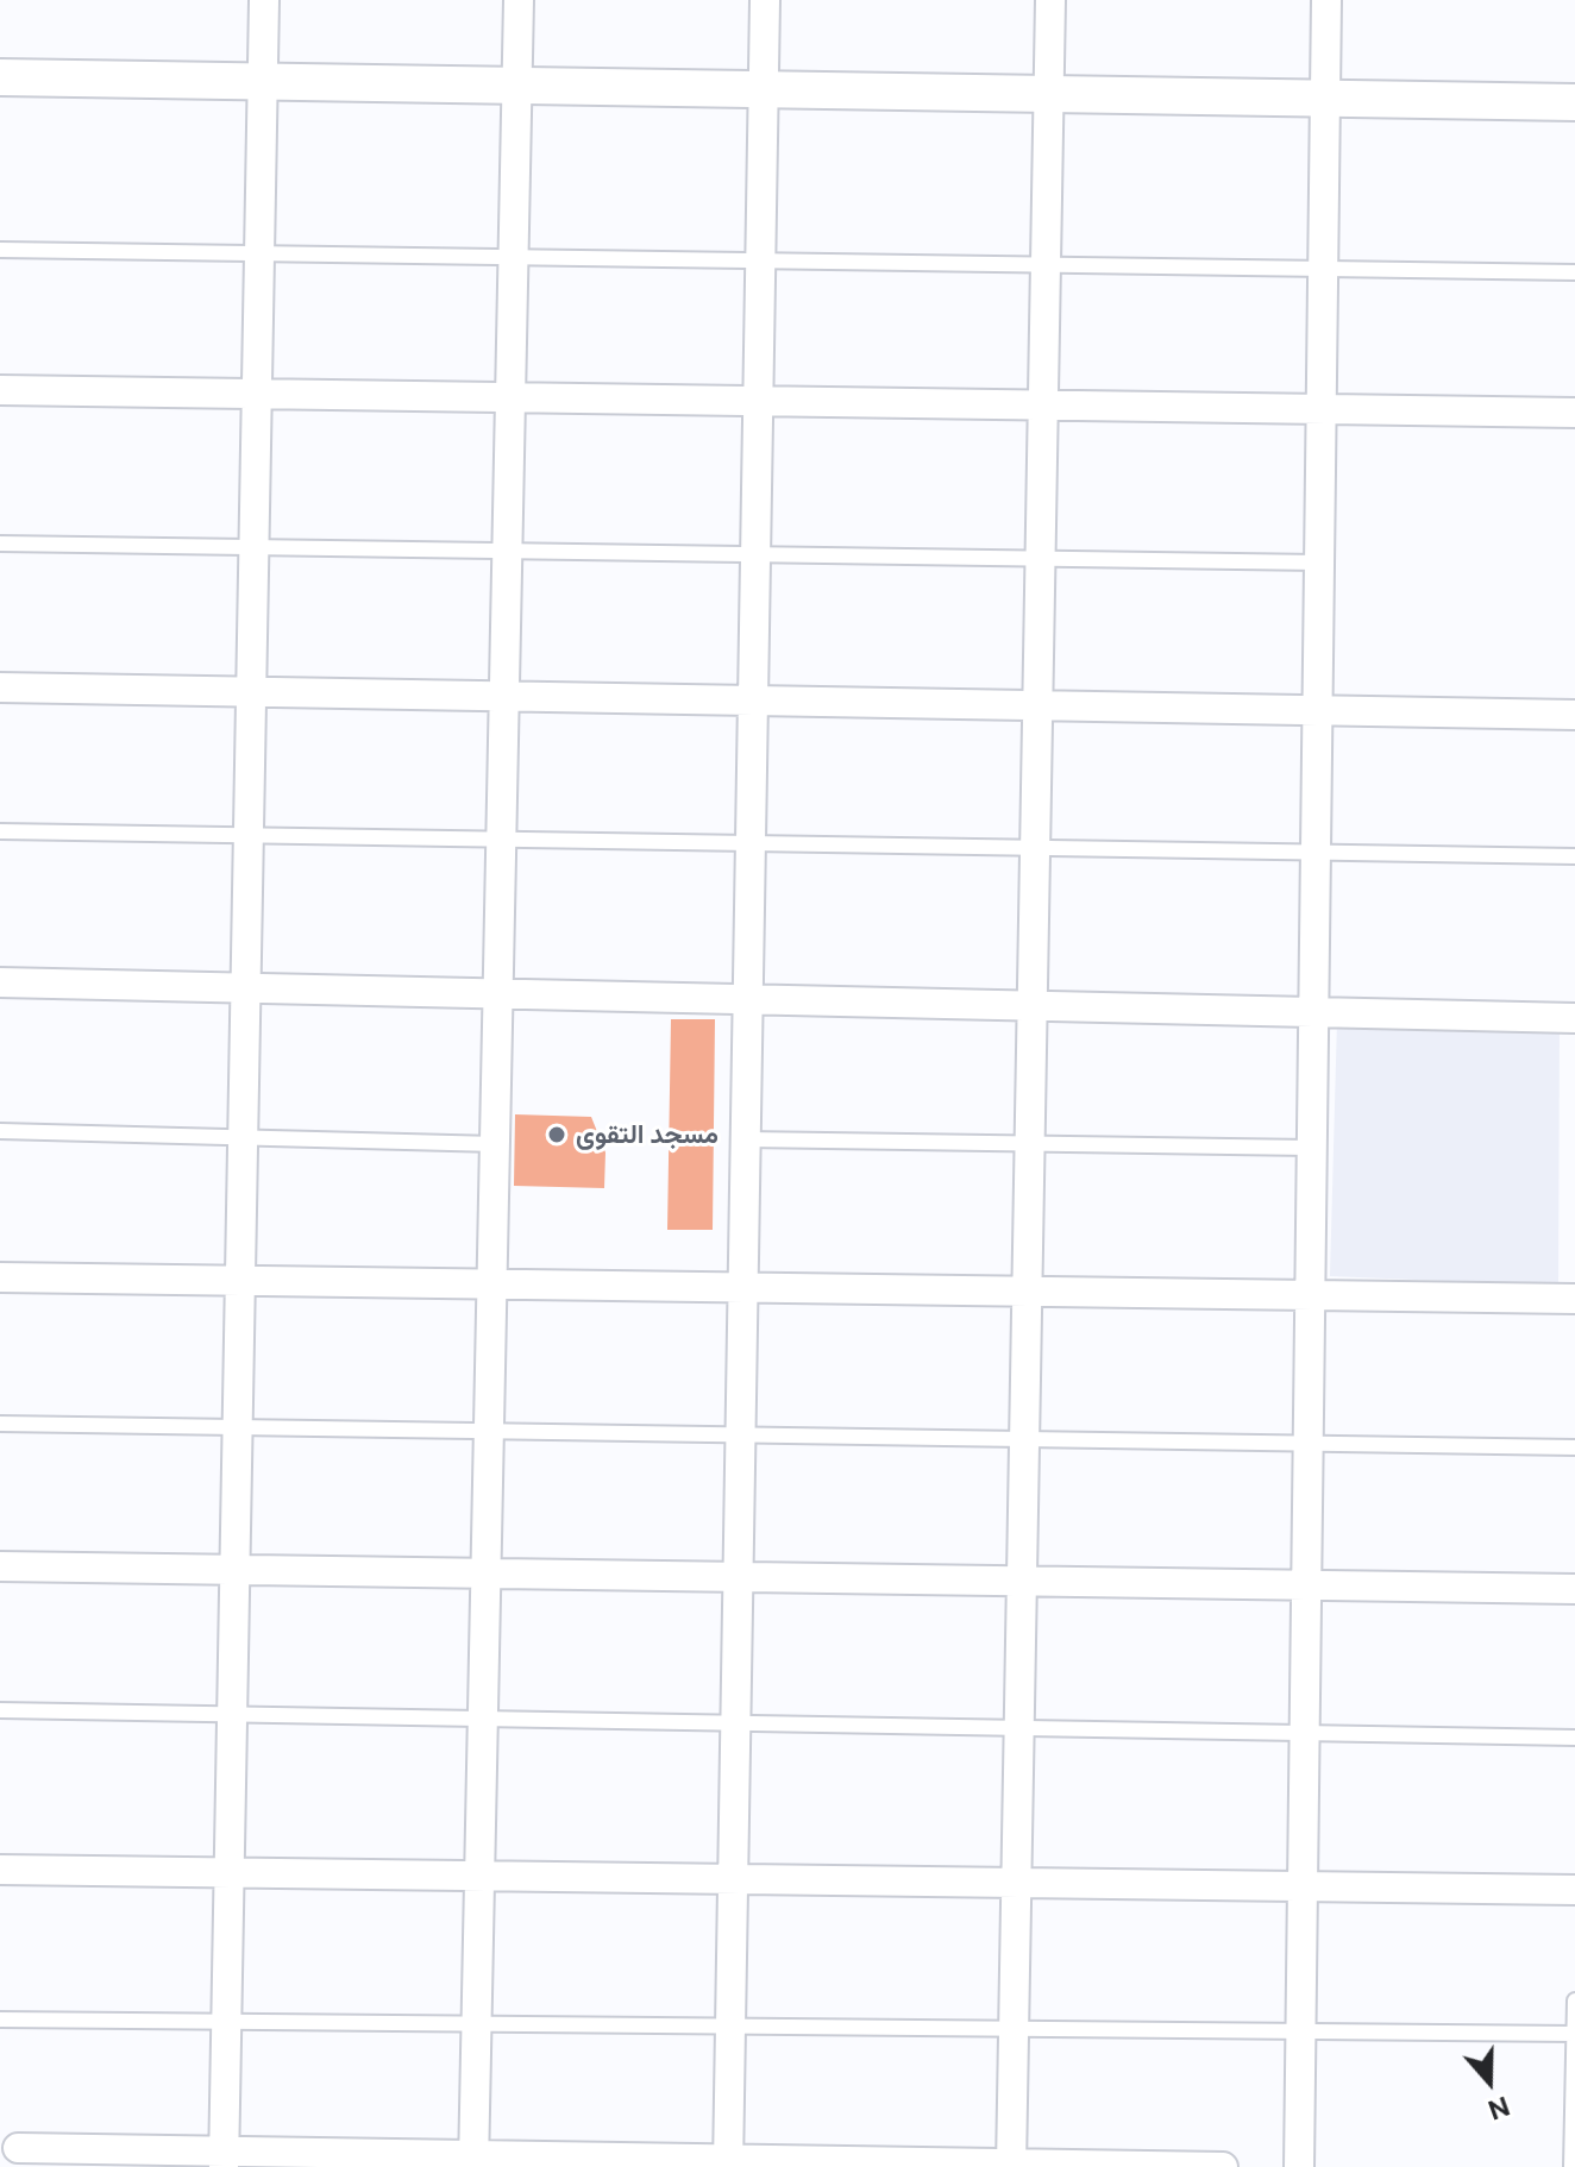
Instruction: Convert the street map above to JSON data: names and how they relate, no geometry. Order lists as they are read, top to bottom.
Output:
{
  "places": ["مسجد التقوى"],
  "north": "bottom"
}
